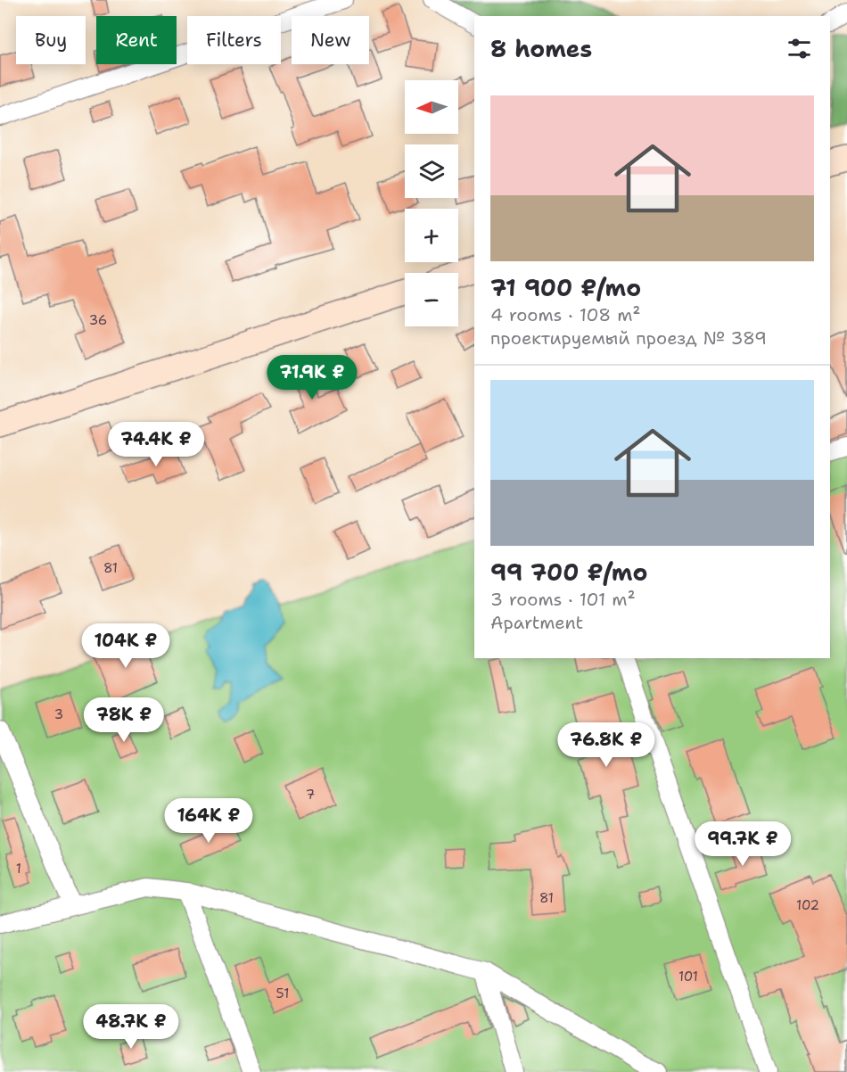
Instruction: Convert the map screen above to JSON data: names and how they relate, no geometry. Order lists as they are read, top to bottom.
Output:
{
  "house_numbers": [
    "36",
    "81",
    "3",
    "7",
    "1",
    "81",
    "102",
    "101",
    "51"
  ],
  "north": "left",
  "page": {
    "chip": [
      "Buy",
      "Rent",
      "Filters",
      "New"
    ],
    "heading": "8 homes",
    "map_buttons": ["+", "−"],
    "list": [
      {
        "name": "71 900 ₽/mo",
        "note": "4 rooms · 108 m² · проектируемый проезд № 389"
      },
      {
        "name": "99 700 ₽/mo",
        "note": "3 rooms · 101 m² · Apartment"
      }
    ],
    "price": [
      "71.9K ₽",
      "74.4K ₽",
      "104K ₽",
      "78K ₽",
      "76.8K ₽",
      "164K ₽",
      "99.7K ₽",
      "48.7K ₽"
    ]
  }
}
